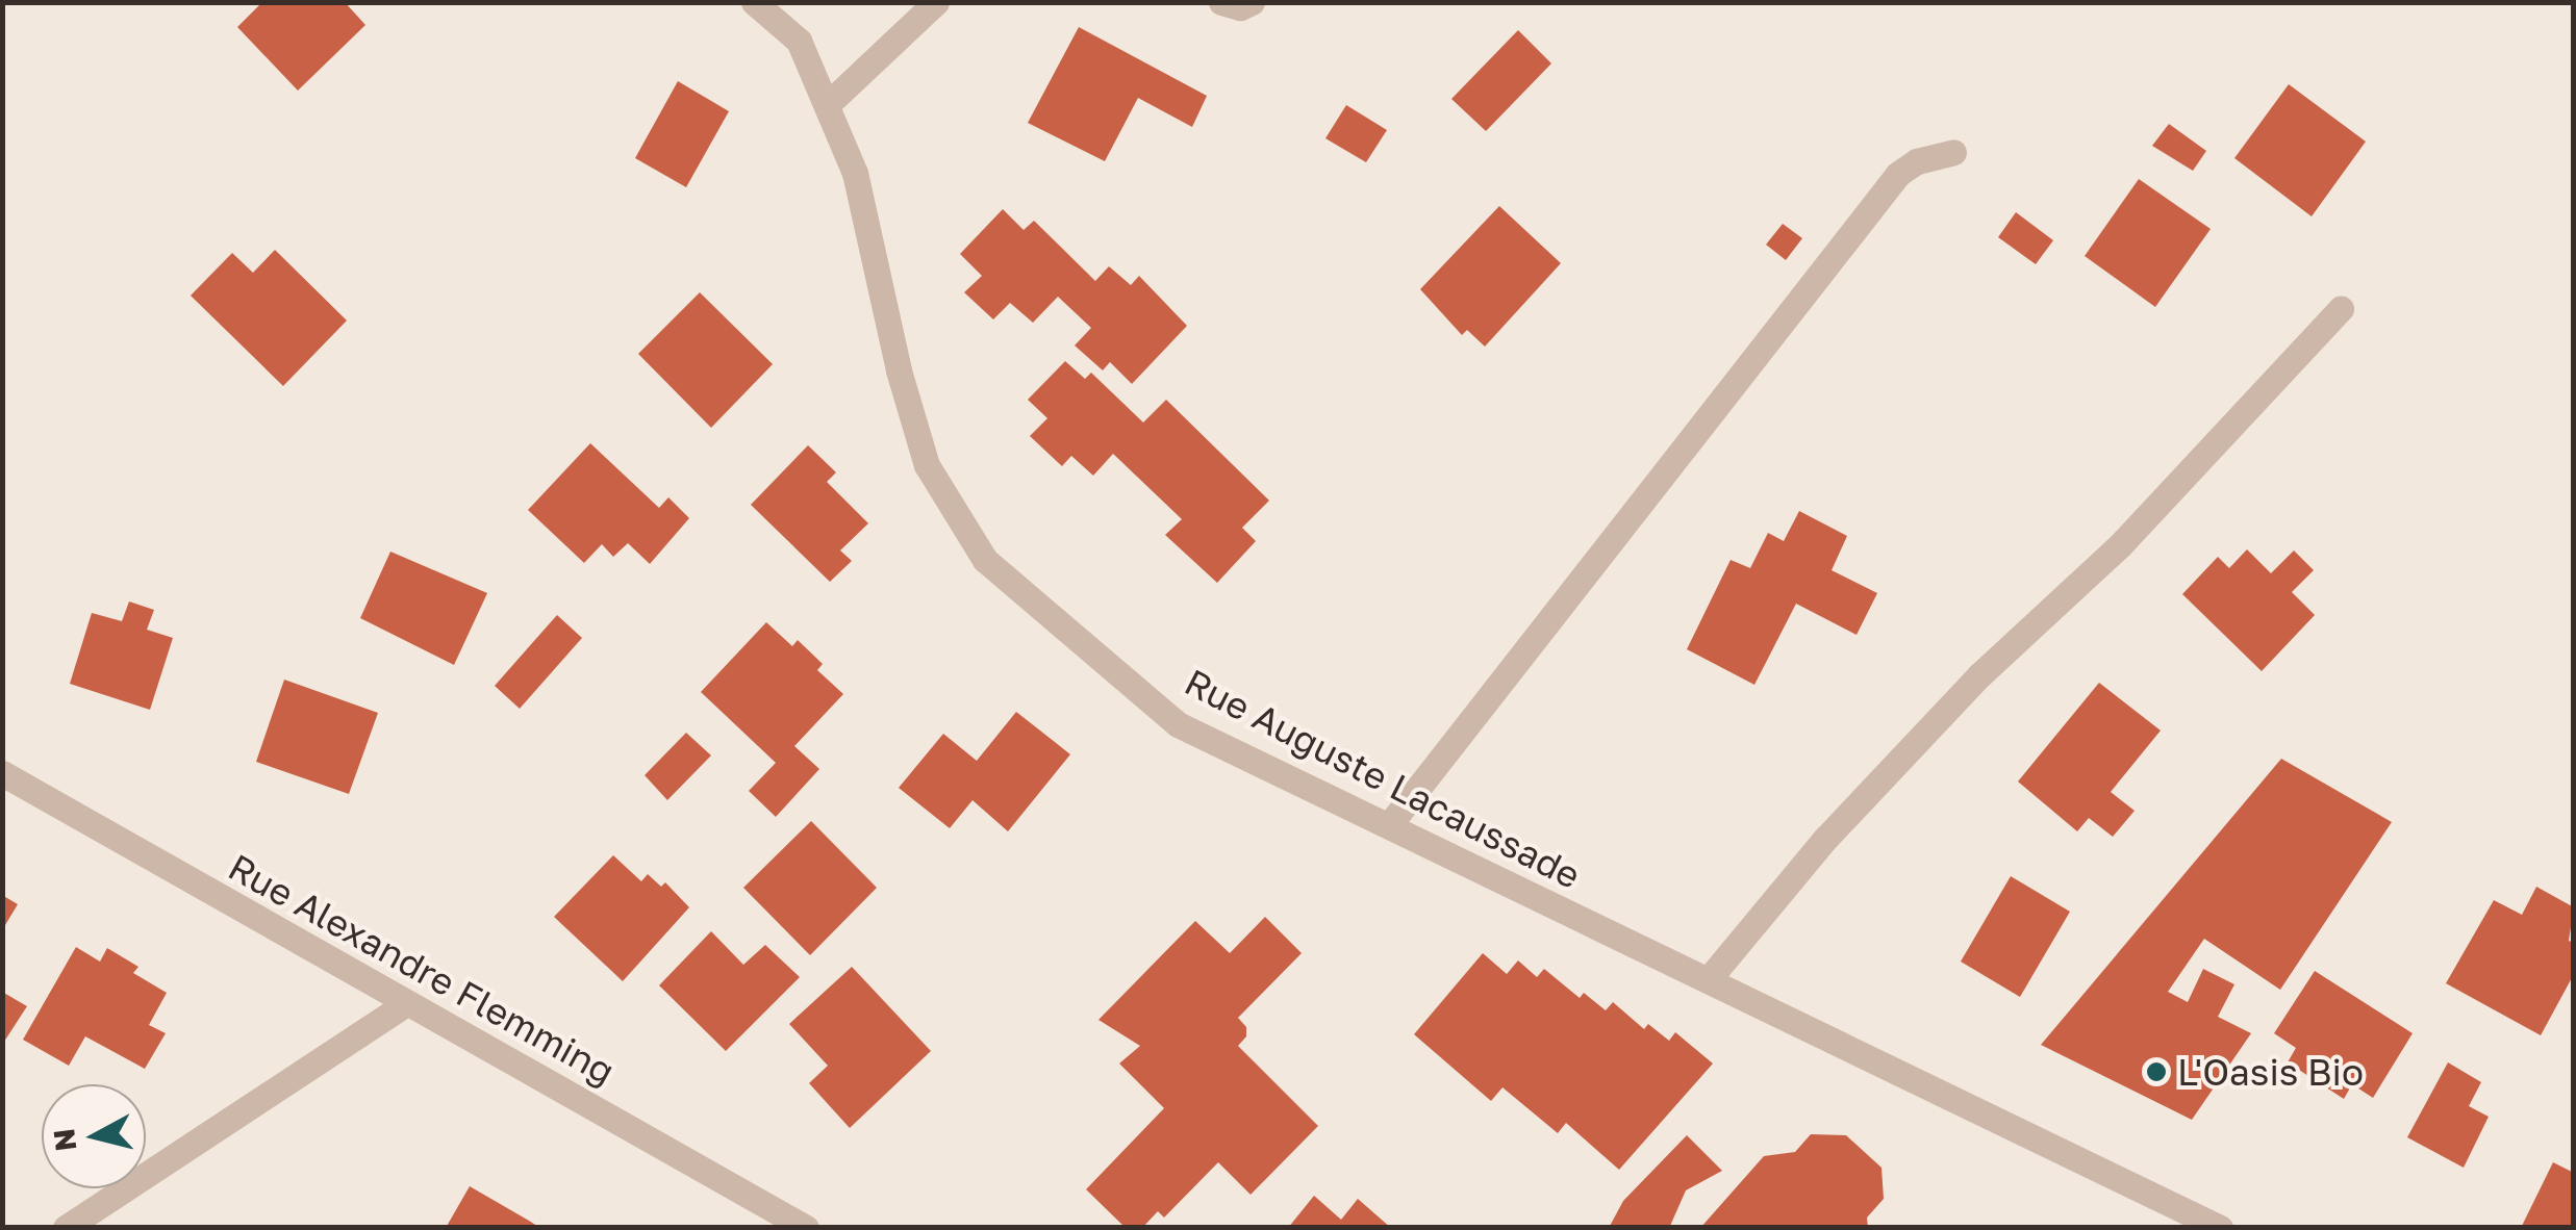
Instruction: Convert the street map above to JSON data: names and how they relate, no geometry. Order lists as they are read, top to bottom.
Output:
{
  "streets": {
    "street": ["Rue Auguste Lacaussade", "Rue Alexandre Flemming"]
  },
  "places": ["L'Oasis Bio"],
  "north": "left"
}
